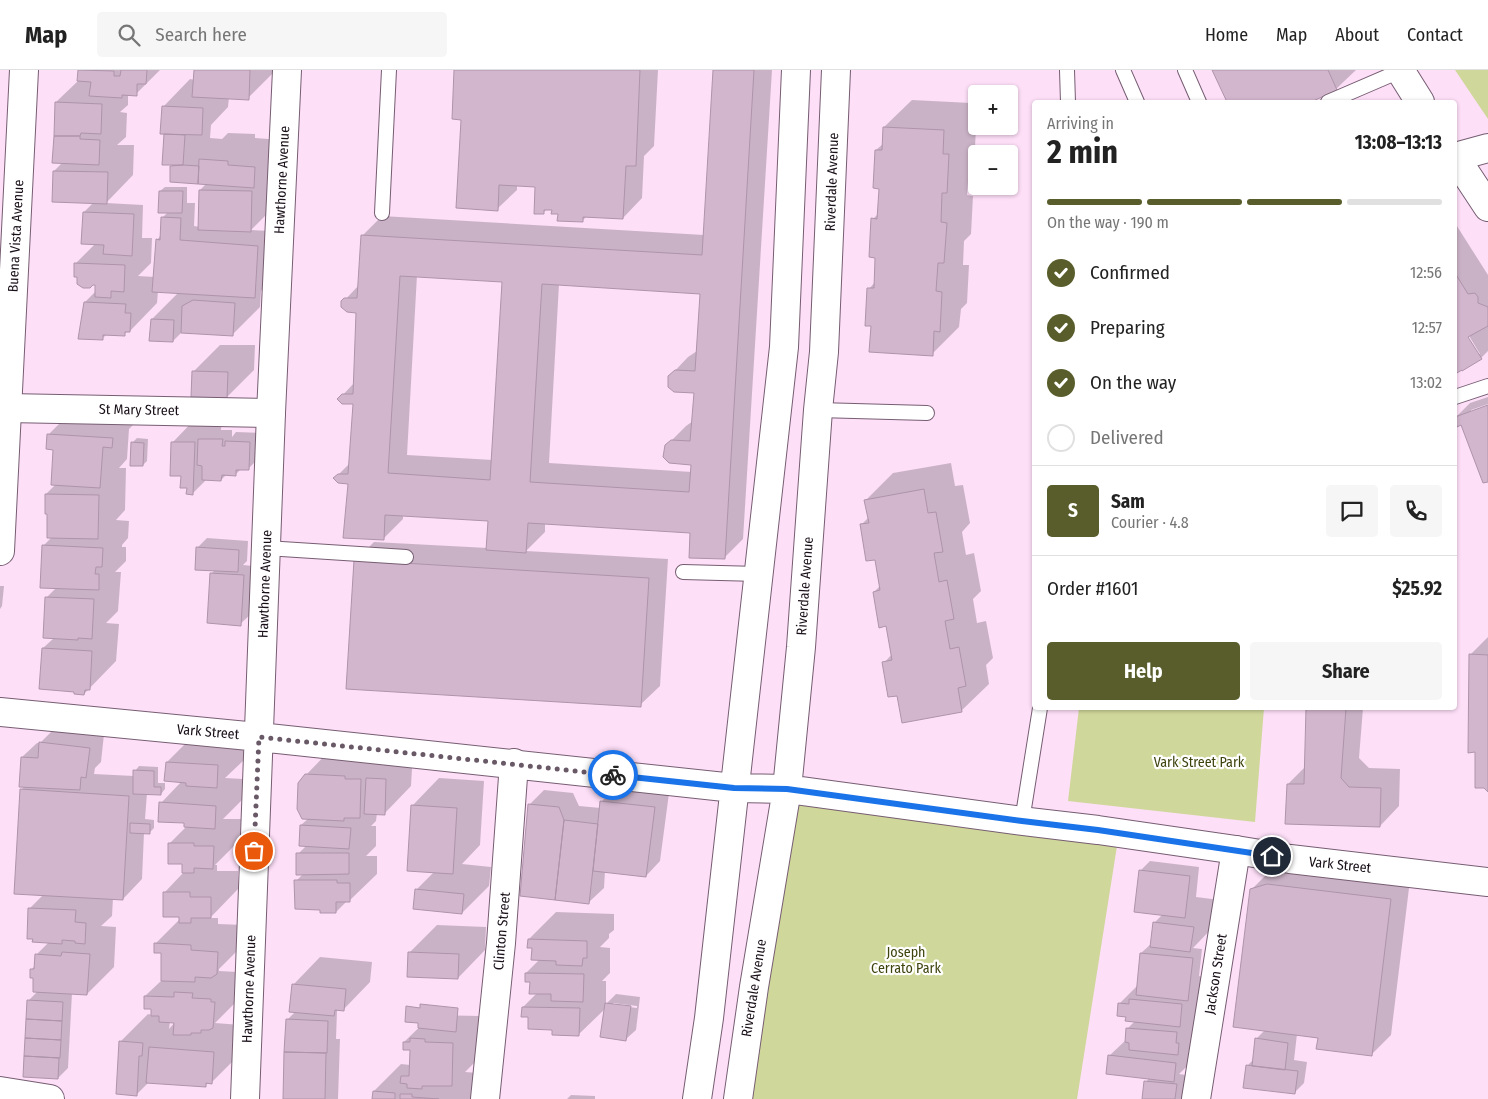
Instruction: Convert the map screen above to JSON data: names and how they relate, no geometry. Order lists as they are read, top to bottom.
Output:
{
  "streets": {
    "street": [
      "Hawthorne Avenue",
      "Riverdale Avenue",
      "Buena Vista Avenue",
      "St Mary Street",
      "Vark Street",
      "Clinton Street",
      "Jackson Street"
    ]
  },
  "crossings": [
    ["Hawthorne Avenue", "St Mary Street"],
    ["Hawthorne Avenue", "Vark Street"],
    ["Riverdale Avenue", "Vark Street"],
    ["Buena Vista Avenue", "St Mary Street"],
    ["Vark Street", "Clinton Street"],
    ["Vark Street", "Jackson Street"]
  ],
  "parks": ["Vark Street Park", "Joseph Cerrato Park"],
  "page": {
    "header": "Map",
    "search": "Search here",
    "nav": [
      "Home",
      "Map",
      "About",
      "Contact"
    ],
    "map_buttons": ["+", "−"],
    "heading": ["2 min", "Arriving in", "13:08–13:13"],
    "panel": [
      "Sam",
      "Courier · 4.8",
      "Order #1601",
      "$25.92"
    ],
    "bar": "On the way · 190 m",
    "list": [
      ["Confirmed", "12:56"],
      ["Preparing", "12:57"],
      ["On the way", "13:02"],
      "Delivered"
    ],
    "round": "S",
    "buttons": ["Help", "Share"]
  }
}
